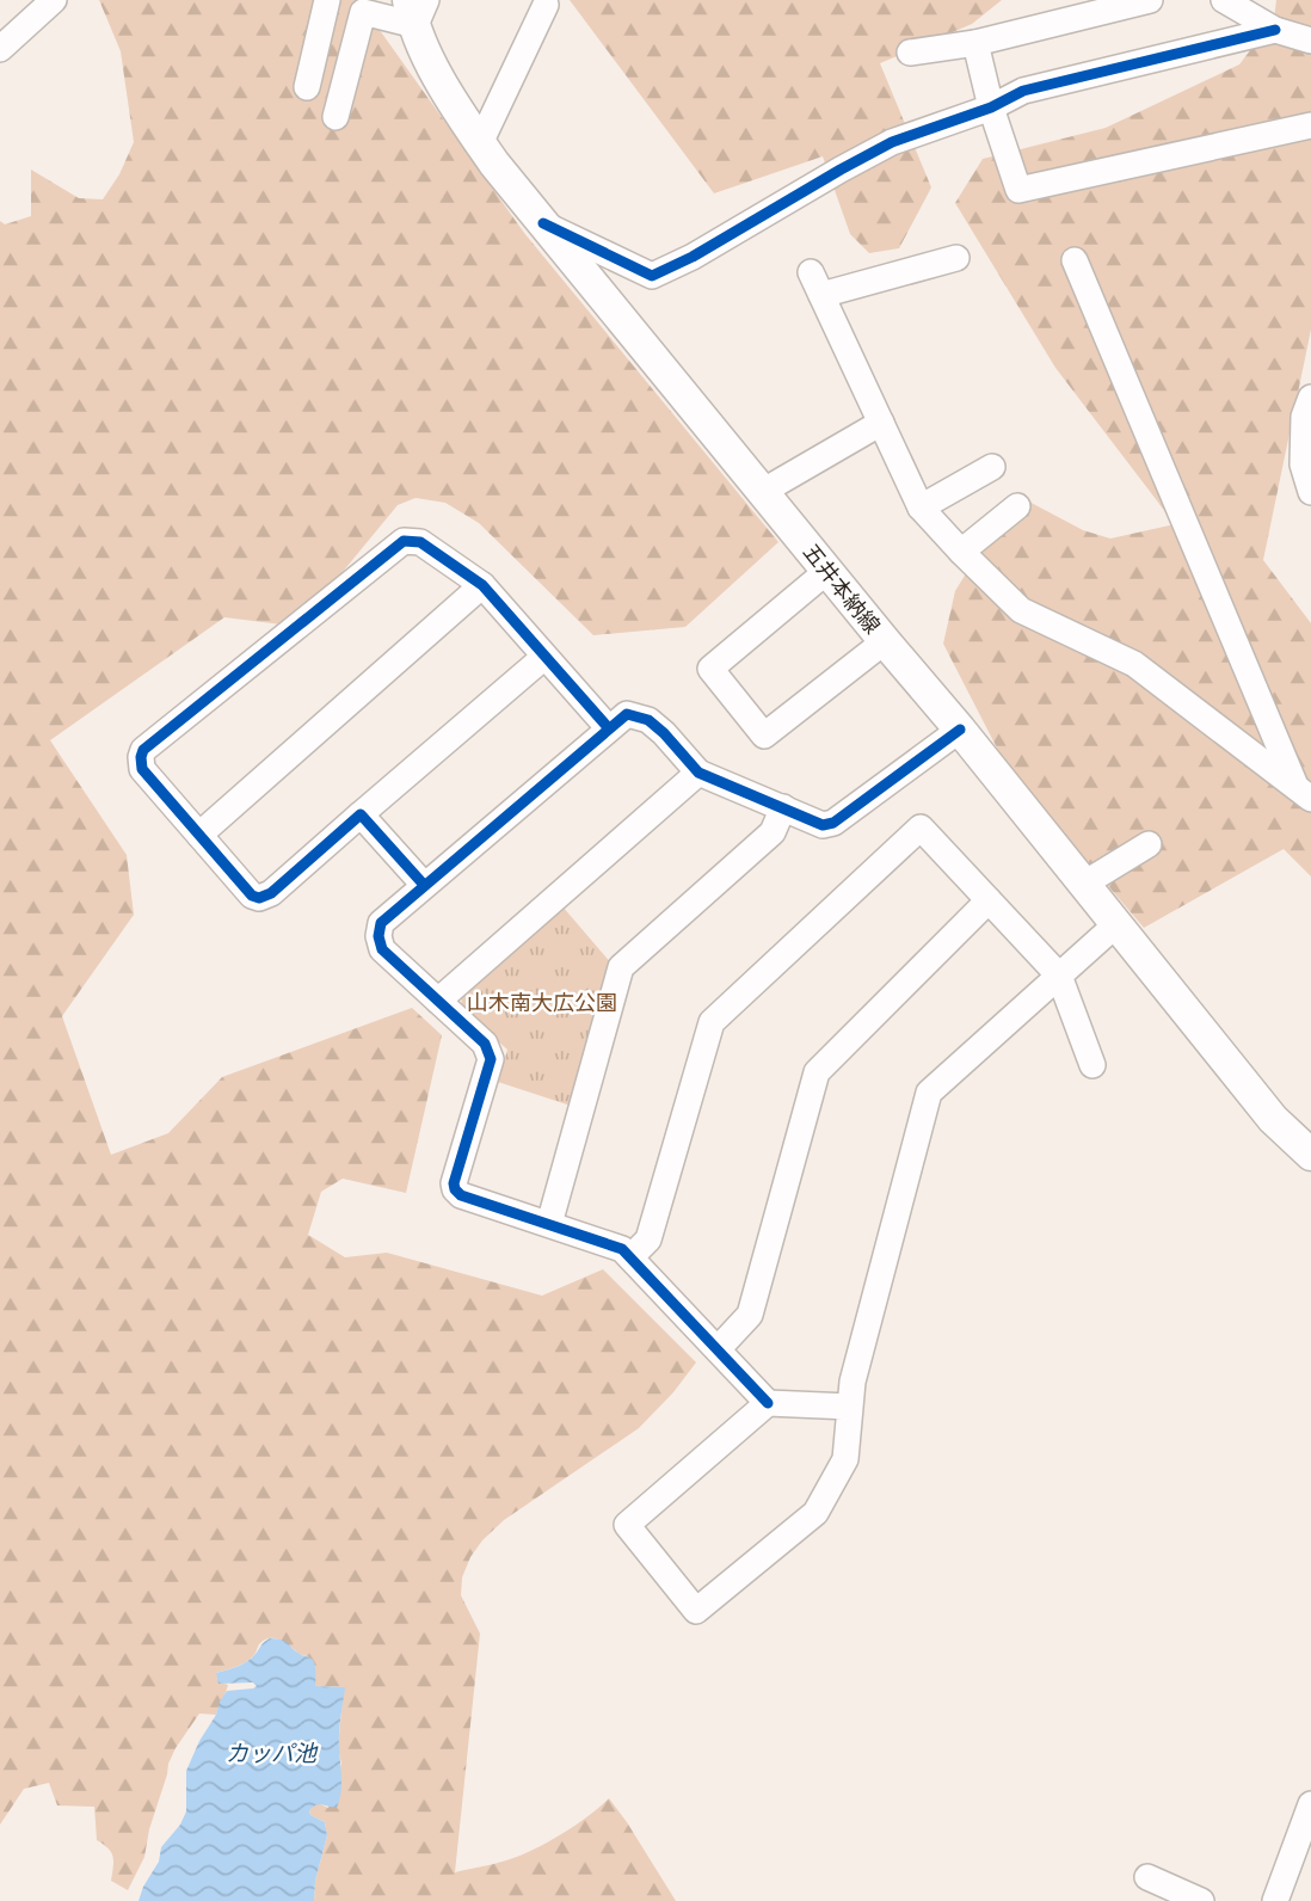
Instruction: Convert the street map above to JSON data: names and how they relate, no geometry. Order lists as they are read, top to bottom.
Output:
{
  "streets": {
    "main road": ["五井本納線"]
  },
  "water": ["カッパ池"],
  "parks": ["山木南大広公園"]
}
